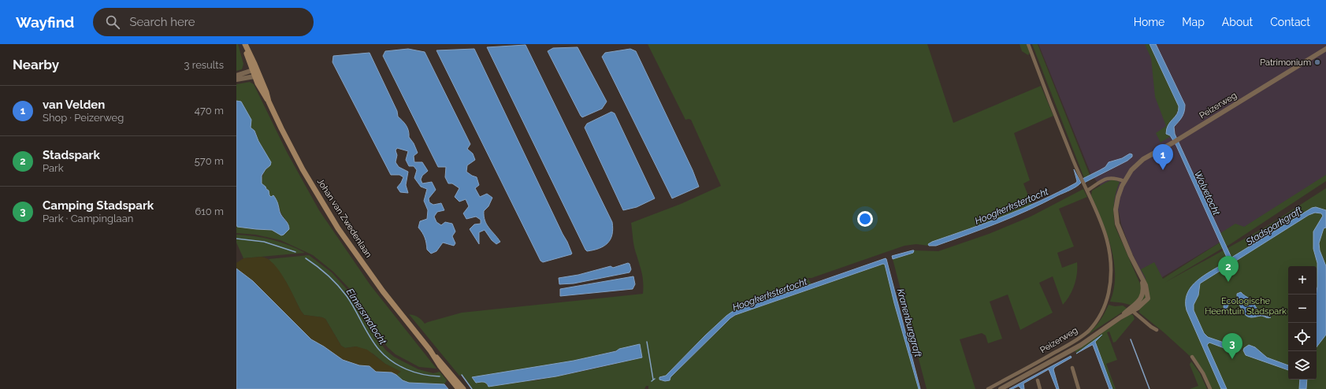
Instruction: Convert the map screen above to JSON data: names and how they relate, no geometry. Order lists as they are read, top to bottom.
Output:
{
  "streets": {
    "main road": ["Johan van Zwedenlaan"],
    "street": ["Peizerweg"]
  },
  "water": [
    "Wolvetocht",
    "Hoogkerkstertocht",
    "Stadsparkgraft",
    "Elmersmatocht",
    "Kranenburggraft"
  ],
  "parks": ["Ecologische Heemtuin Stadspark"],
  "places": ["Patrimonium"],
  "page": {
    "header": "Wayfind",
    "search": "Search here",
    "nav": [
      "Home",
      "Map",
      "About",
      "Contact"
    ],
    "heading": ["Nearby", "3 results"],
    "list": [
      {
        "mark": "1",
        "name": "van Velden",
        "note": "Shop · Peizerweg",
        "value": "470 m"
      },
      {
        "mark": "2",
        "name": "Stadspark",
        "note": "Park",
        "value": "570 m"
      },
      {
        "mark": "3",
        "name": "Camping Stadspark",
        "note": "Park · Campinglaan",
        "value": "610 m"
      }
    ],
    "pins": ["1", "2", "3"],
    "map_buttons": ["+", "−"]
  }
}
